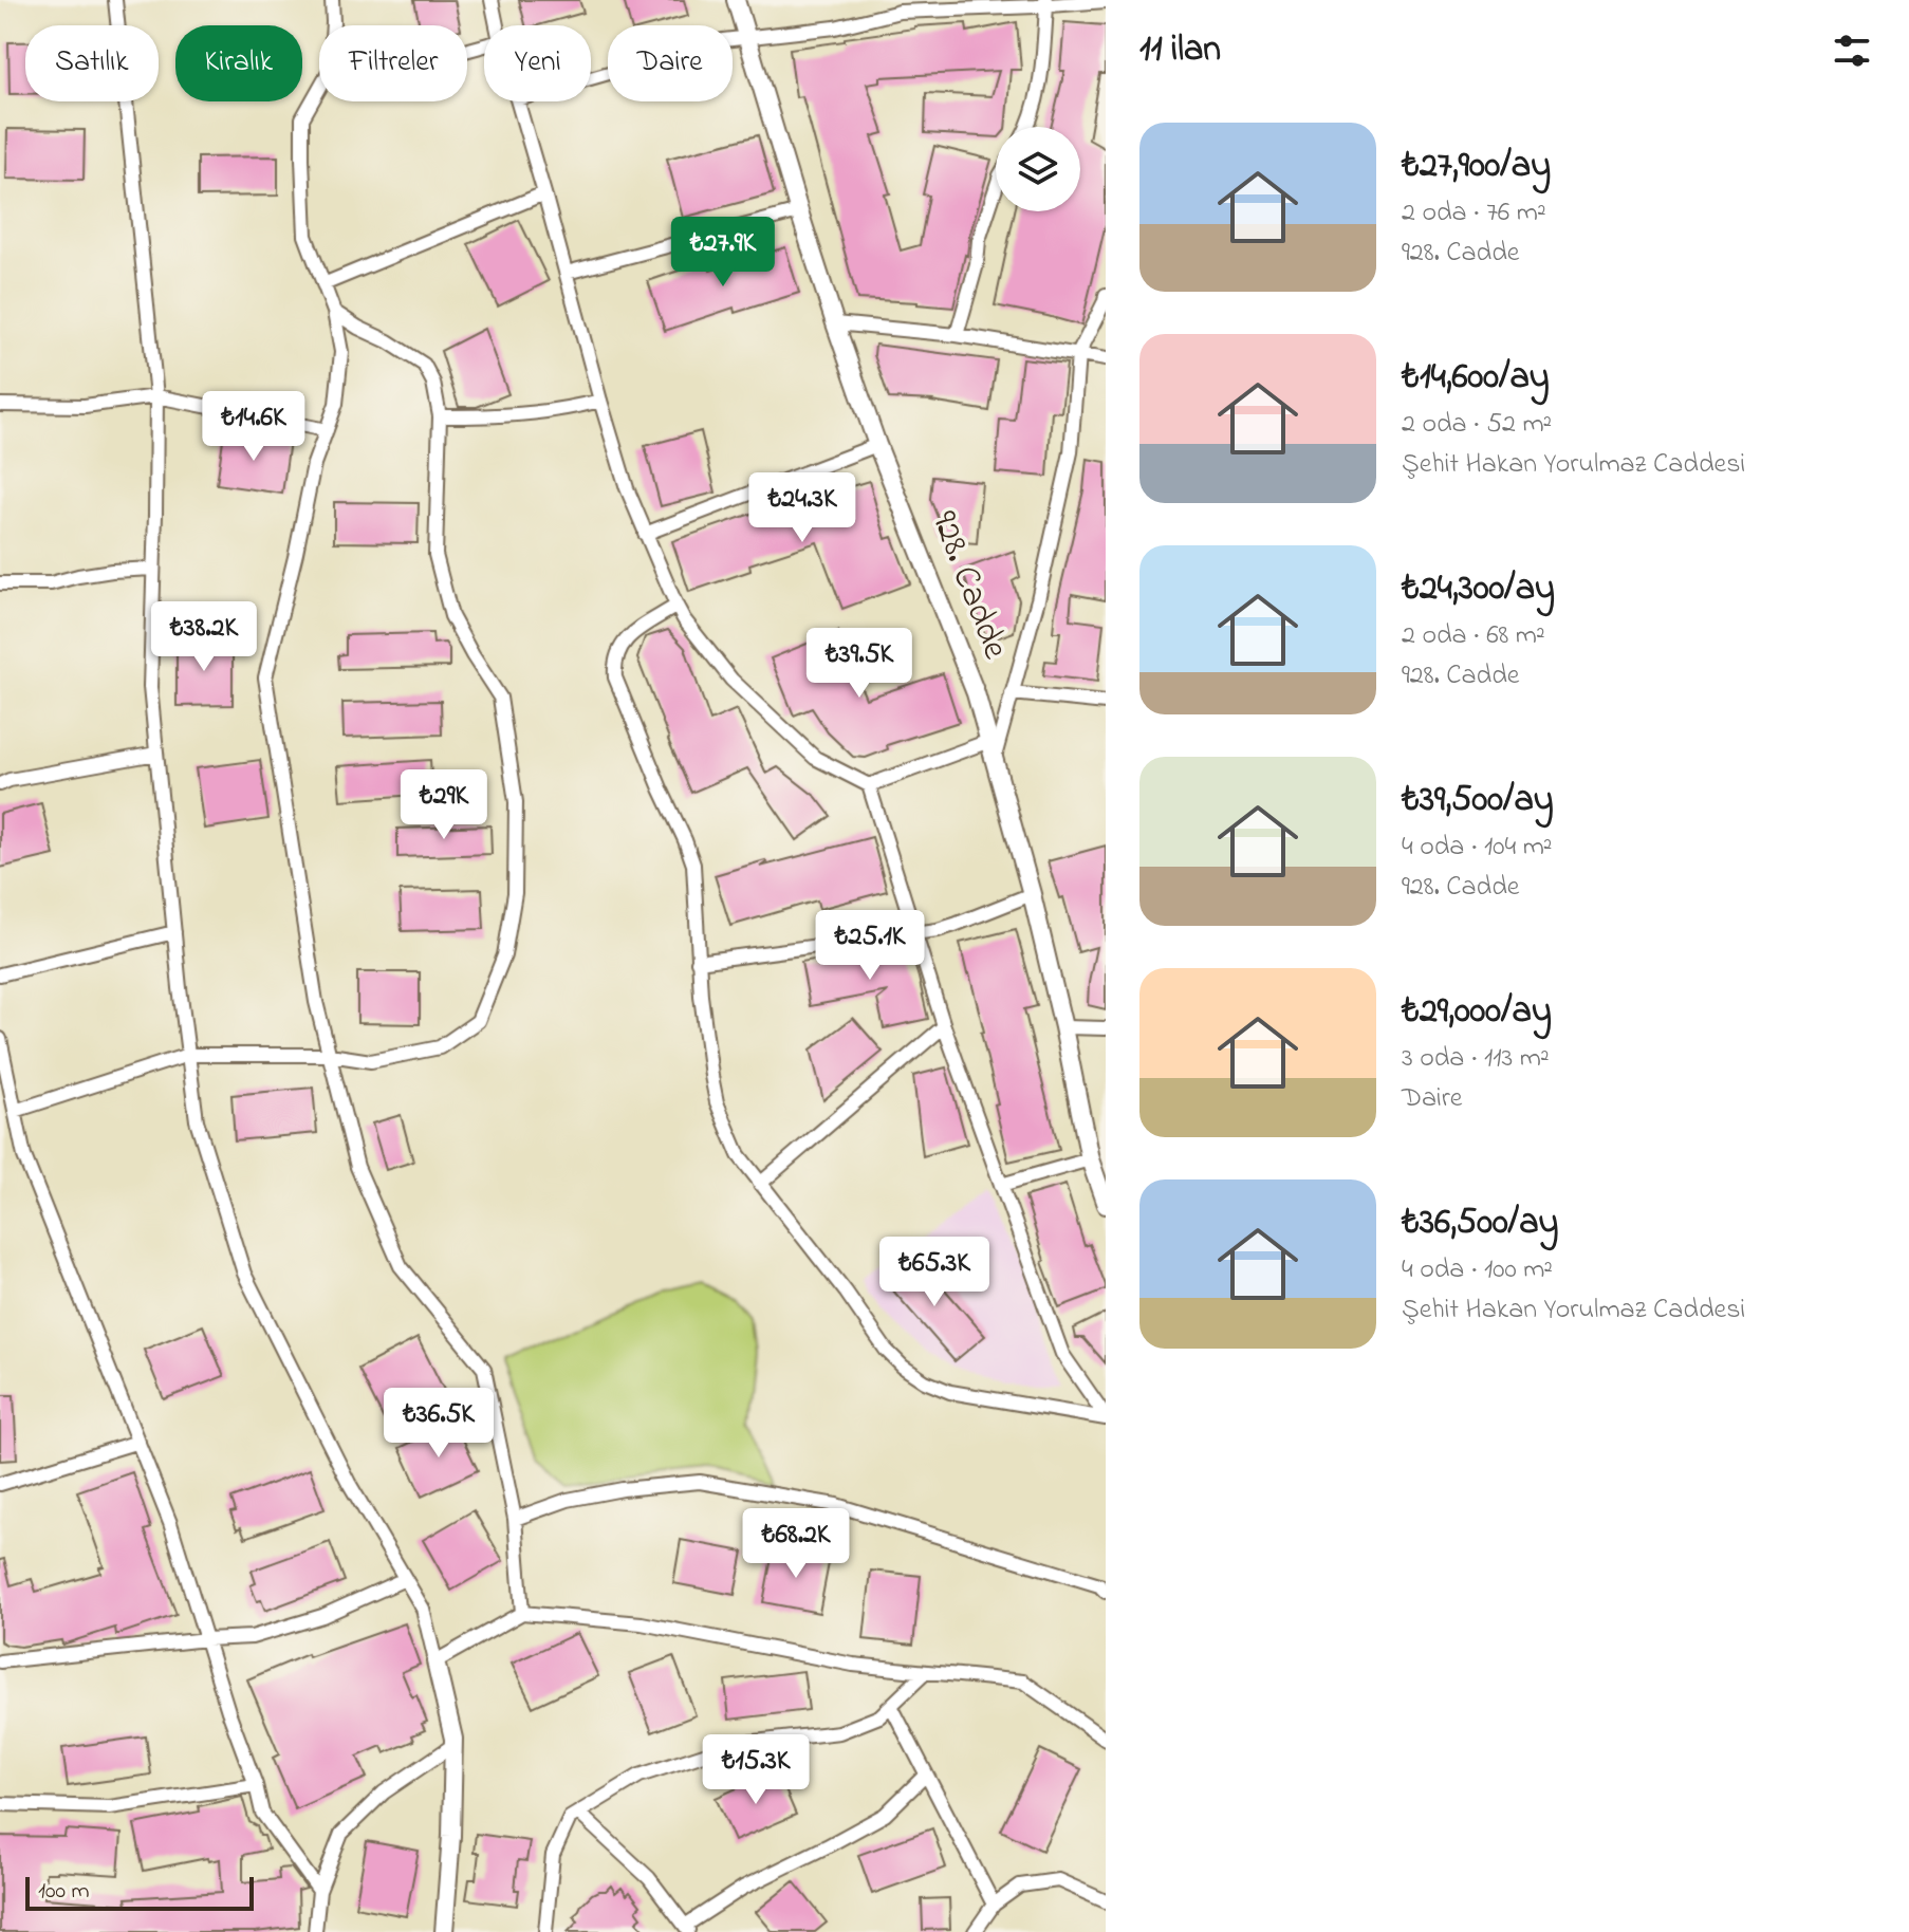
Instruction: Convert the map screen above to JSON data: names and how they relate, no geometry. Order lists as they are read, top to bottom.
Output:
{
  "streets": {
    "street": ["928. Cadde"]
  },
  "scale_bar": "100 m",
  "page": {
    "heading": "11 ilan",
    "chip": [
      "Satılık",
      "Kiralık",
      "Filtreler",
      "Yeni",
      "Daire"
    ],
    "list": [
      {
        "name": "₺27,900/ay",
        "note": "2 oda · 76 m² · 928. Cadde"
      },
      {
        "name": "₺14,600/ay",
        "note": "2 oda · 52 m² · Şehit Hakan Yorulmaz Caddesi"
      },
      {
        "name": "₺24,300/ay",
        "note": "2 oda · 68 m² · 928. Cadde"
      },
      {
        "name": "₺39,500/ay",
        "note": "4 oda · 104 m² · 928. Cadde"
      },
      {
        "name": "₺29,000/ay",
        "note": "3 oda · 113 m² · Daire"
      },
      {
        "name": "₺36,500/ay",
        "note": "4 oda · 100 m² · Şehit Hakan Yorulmaz Caddesi"
      }
    ],
    "price": [
      "₺27.9K",
      "₺14.6K",
      "₺24.3K",
      "₺38.2K",
      "₺39.5K",
      "₺29K",
      "₺25.1K",
      "₺65.3K",
      "₺36.5K",
      "₺68.2K",
      "₺15.3K"
    ],
    "scale": "100 m"
  }
}
